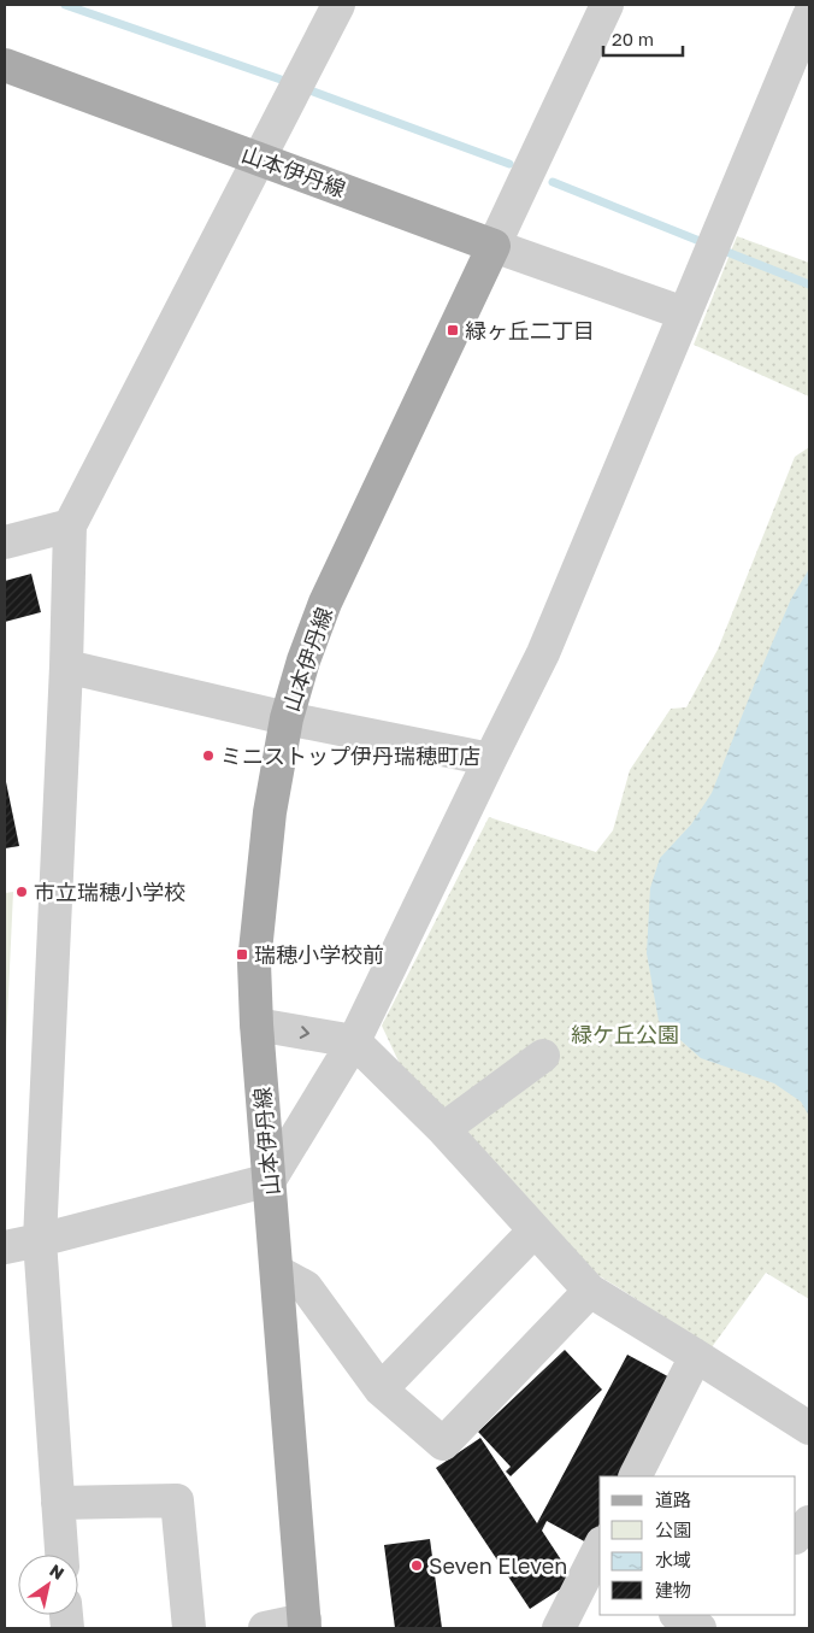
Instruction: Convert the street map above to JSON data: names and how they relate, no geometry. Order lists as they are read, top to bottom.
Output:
{
  "streets": {
    "main road": ["山本伊丹線"]
  },
  "parks": ["緑ケ丘公園"],
  "places": {
    "transit": ["緑ヶ丘二丁目", "瑞穂小学校前"],
    "other": ["ミニストップ伊丹瑞穂町店", "市立瑞穂小学校", "Seven Eleven"]
  },
  "legend": [
    "道路",
    "公園",
    "水域",
    "建物"
  ],
  "scale_bar": "20 m",
  "north": "top right"
}
